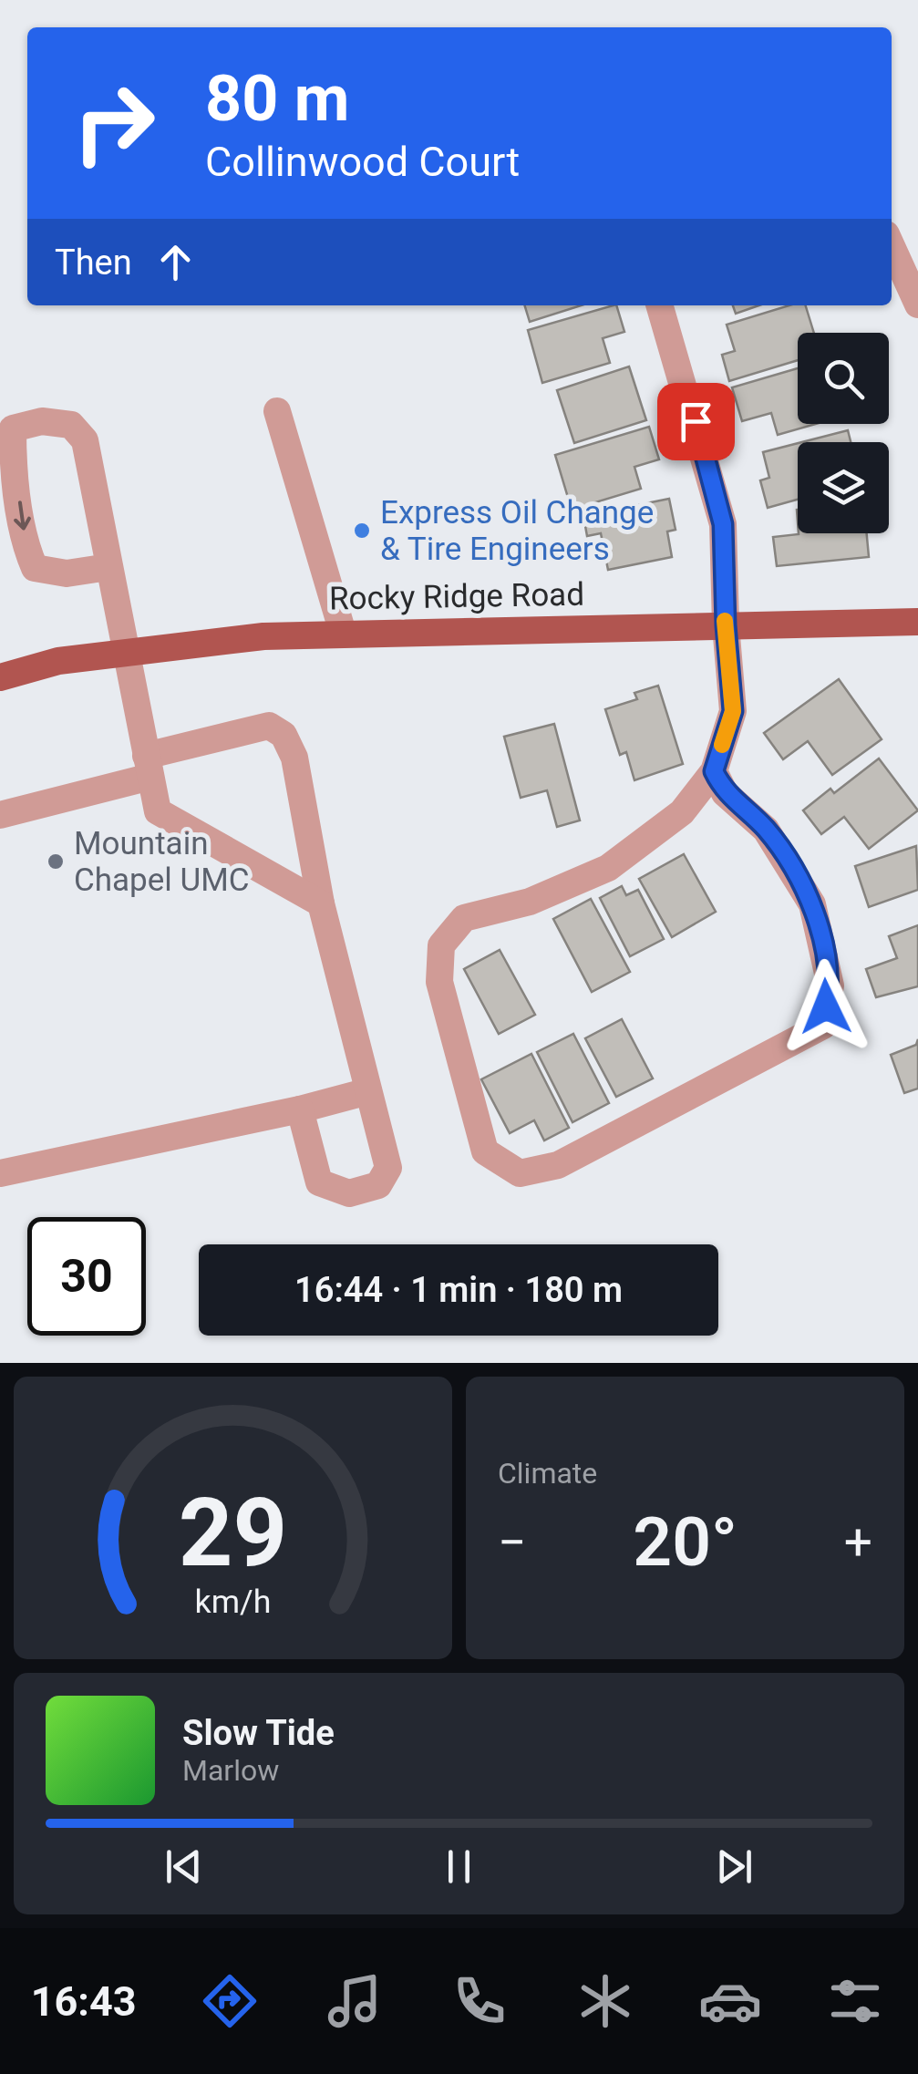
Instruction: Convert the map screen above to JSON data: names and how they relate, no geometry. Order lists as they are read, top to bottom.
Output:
{
  "streets": {
    "main road": ["Rocky Ridge Road"]
  },
  "places": ["Express Oil Change & Tire Engineers", "Mountain Chapel UMC"],
  "page": {
    "turn": ["80 m", "Collinwood Court"],
    "then": "Then",
    "limit": "30",
    "trip": "16:44 · 1 min · 180 m",
    "tile": "Climate",
    "heat": ["−", "20°", "+"],
    "song": ["Slow Tide", "Marlow"],
    "tabs": "16:43",
    "gauge": ["29", "km/h"]
  }
}
